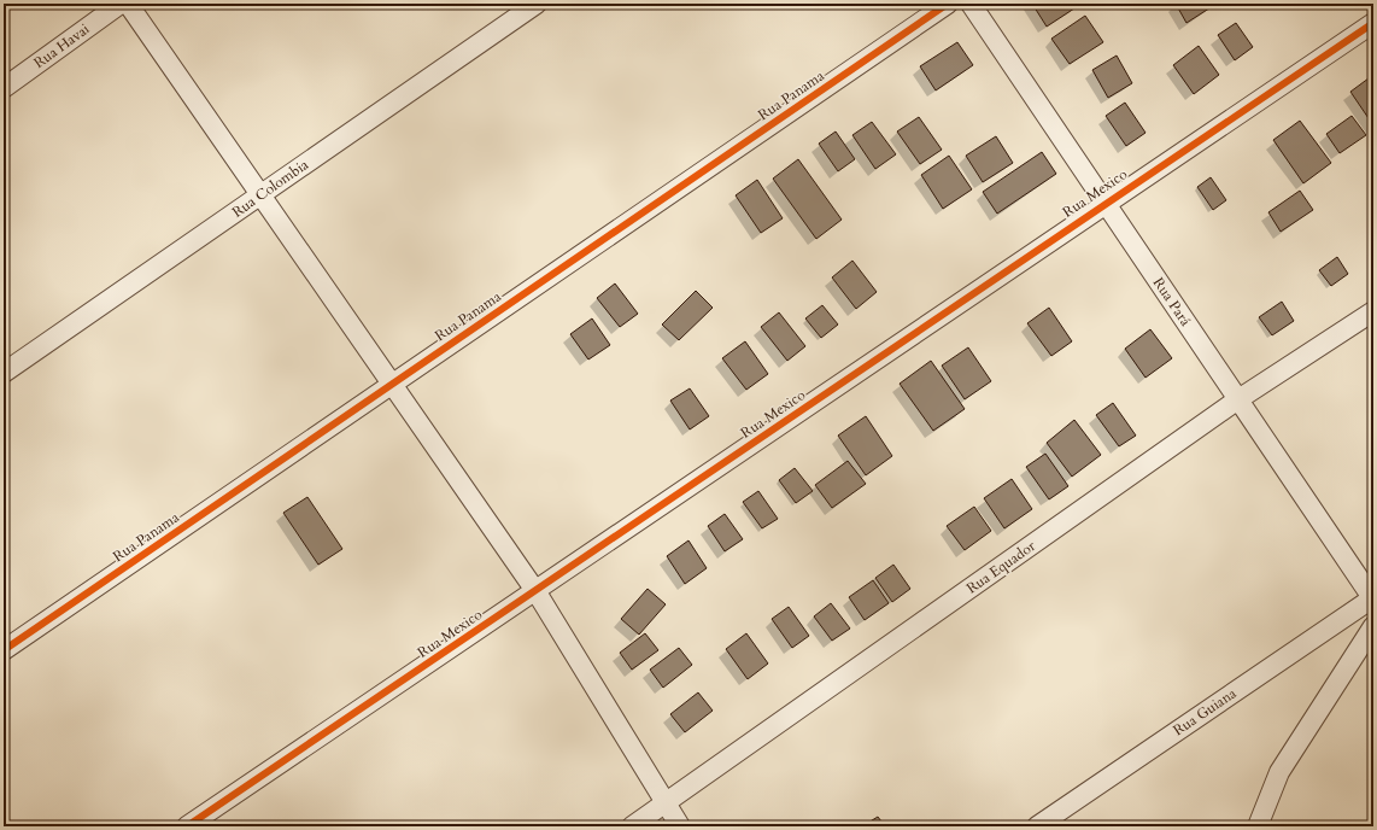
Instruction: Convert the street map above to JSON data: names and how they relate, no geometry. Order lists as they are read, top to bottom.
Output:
{
  "streets": {
    "street": [
      "Rua Havai",
      "Rua Panama",
      "Rua Colombia",
      "Rua Mexico",
      "Rua Pará",
      "Rua Equador",
      "Rua Guiana"
    ]
  },
  "crossings": [
    ["Rua Mexico", "Rua Pará"],
    ["Rua Pará", "Rua Equador"],
    ["Rua Pará", "Rua Guiana"]
  ]
}
